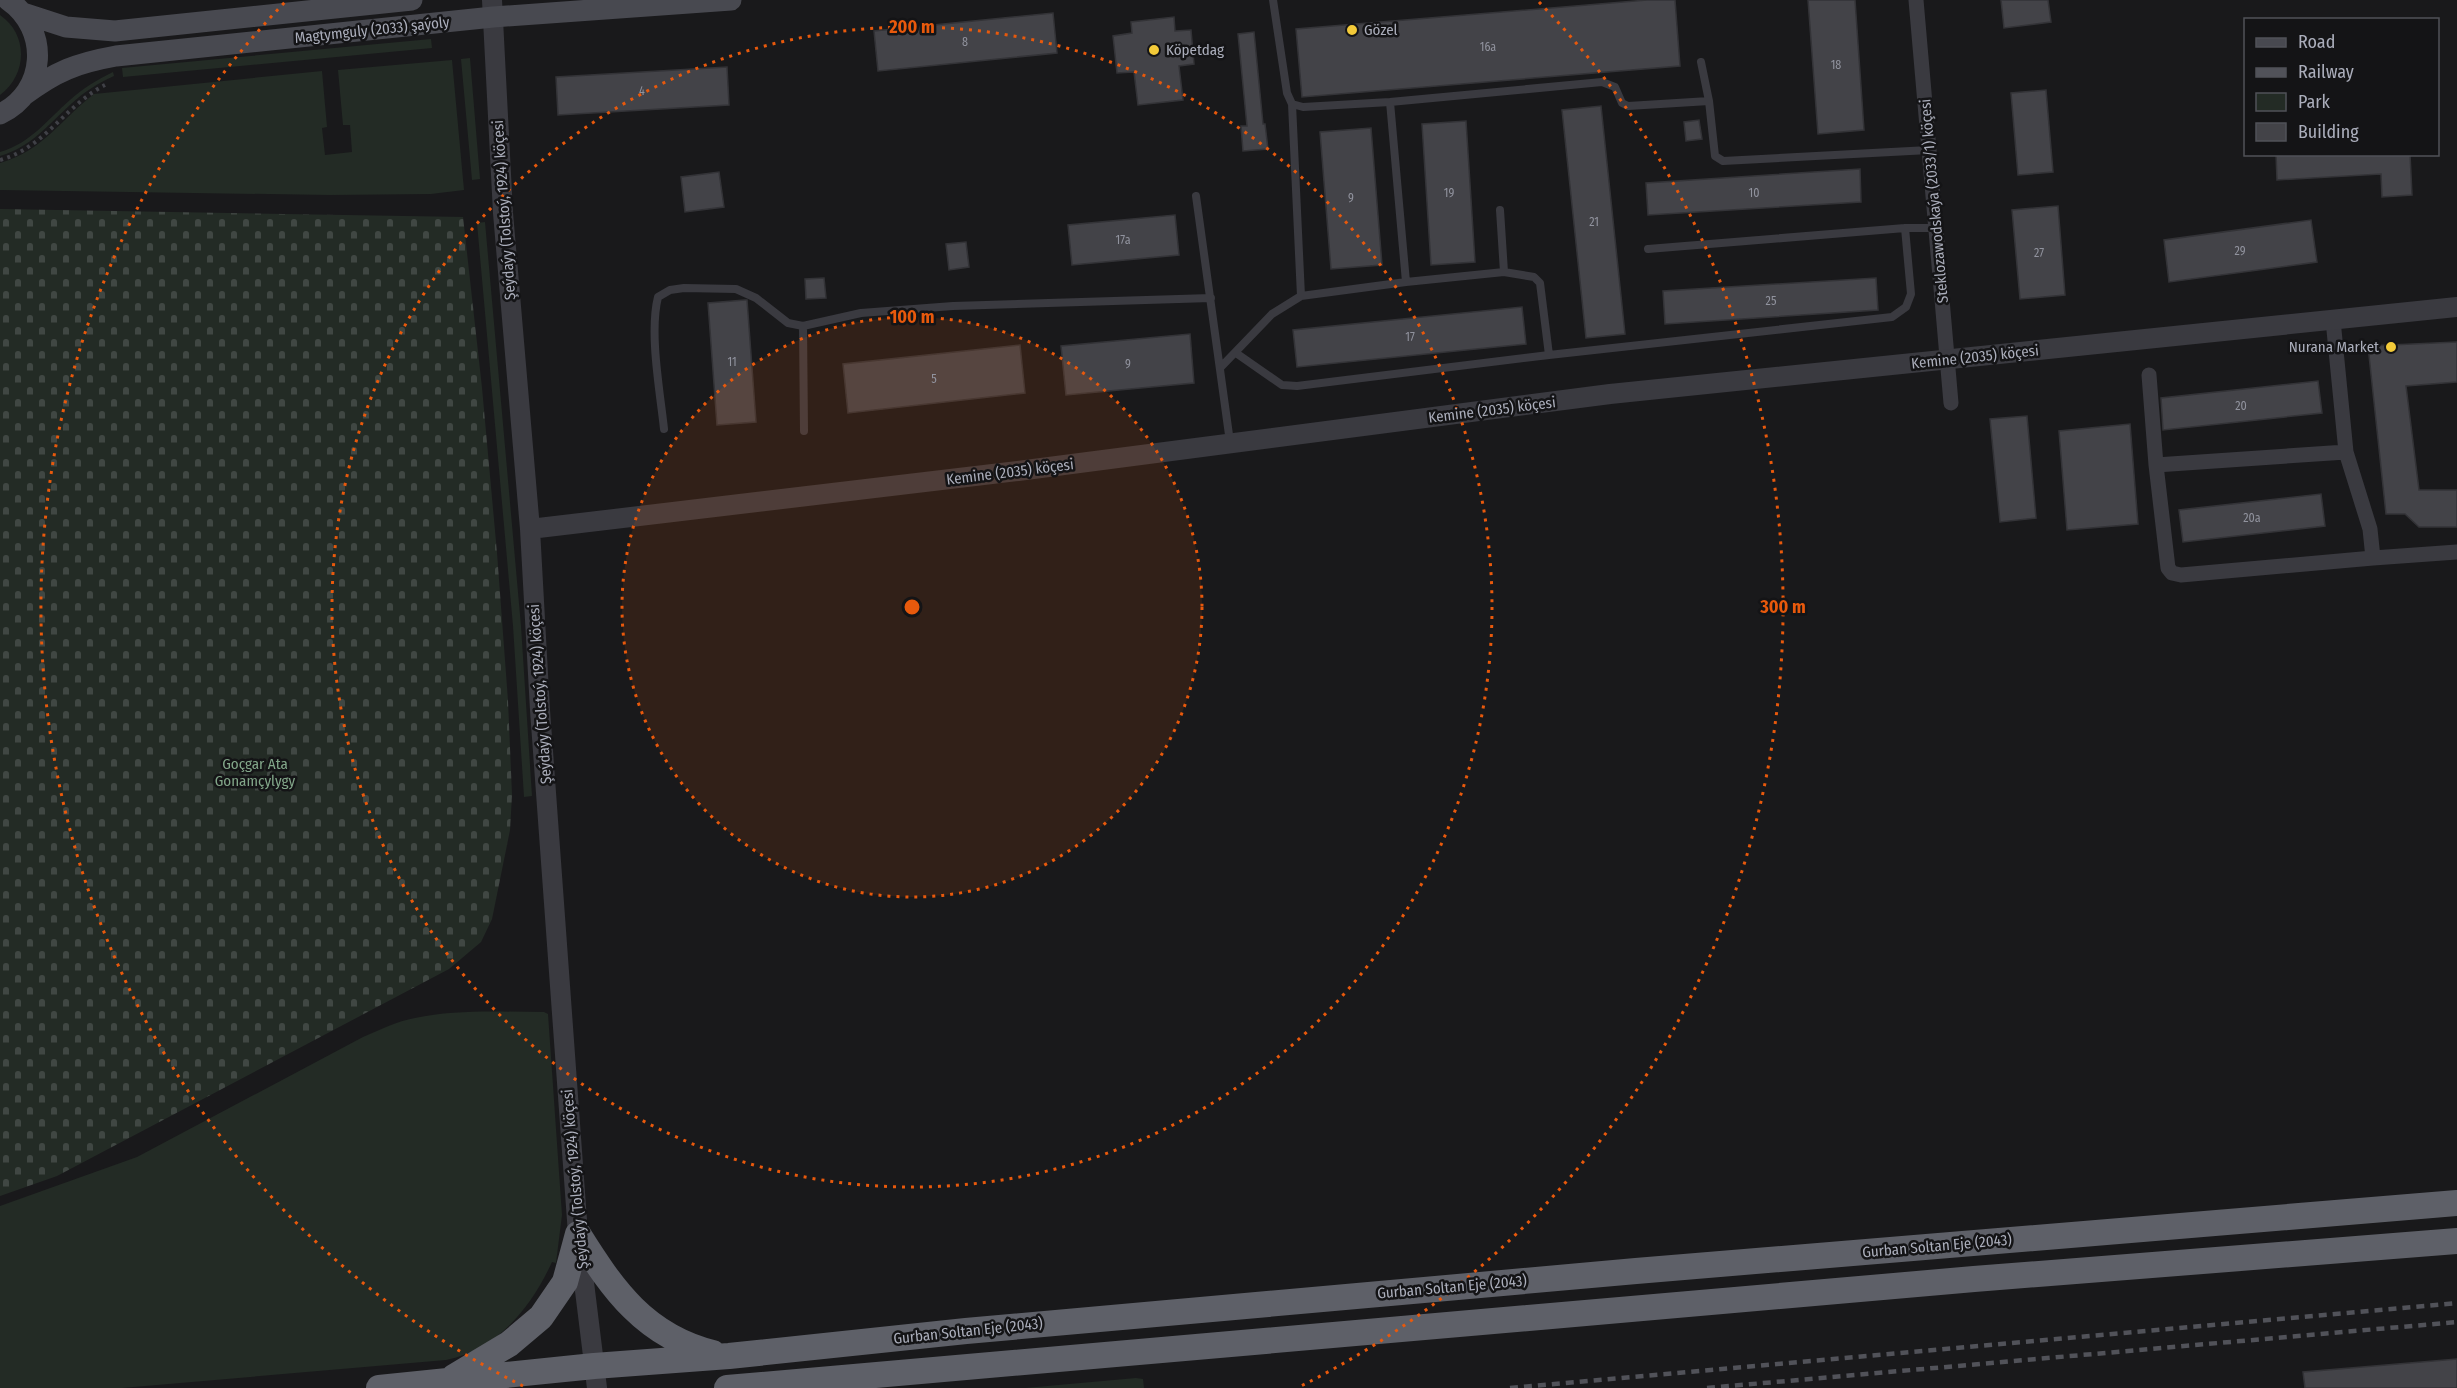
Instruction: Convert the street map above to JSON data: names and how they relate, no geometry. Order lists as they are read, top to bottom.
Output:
{
  "streets": {
    "highway": ["Gurban Soltan Eje (2043)"],
    "main road": ["Magtymguly (2033) şaýoly"],
    "street": ["Steklozawodskaýa (2033/1) köçesi", "Şeýdaýy (Tolstoý, 1924) köçesi", "Kemine (2035) köçesi"]
  },
  "crossings": [
    ["Magtymguly (2033) şaýoly", "Şeýdaýy (Tolstoý, 1924) köçesi"],
    ["Steklozawodskaýa (2033/1) köçesi", "Kemine (2035) köçesi"],
    ["Şeýdaýy (Tolstoý, 1924) köçesi", "Kemine (2035) köçesi"],
    ["Şeýdaýy (Tolstoý, 1924) köçesi", "Gurban Soltan Eje (2043)"]
  ],
  "parks": ["Goçgar Ata Gonamçylygy"],
  "places": ["Gözel", "Köpetdag", "Nurana Market"],
  "house_numbers": [
    "8",
    "16а",
    "18",
    "4",
    "19",
    "10",
    "9",
    "21",
    "17a",
    "29",
    "27",
    "25",
    "17",
    "11",
    "9",
    "5",
    "20",
    "20a"
  ],
  "legend": [
    "Road",
    "Railway",
    "Park",
    "Building"
  ],
  "rings": ["200 m", "100 m", "300 m"]
}
